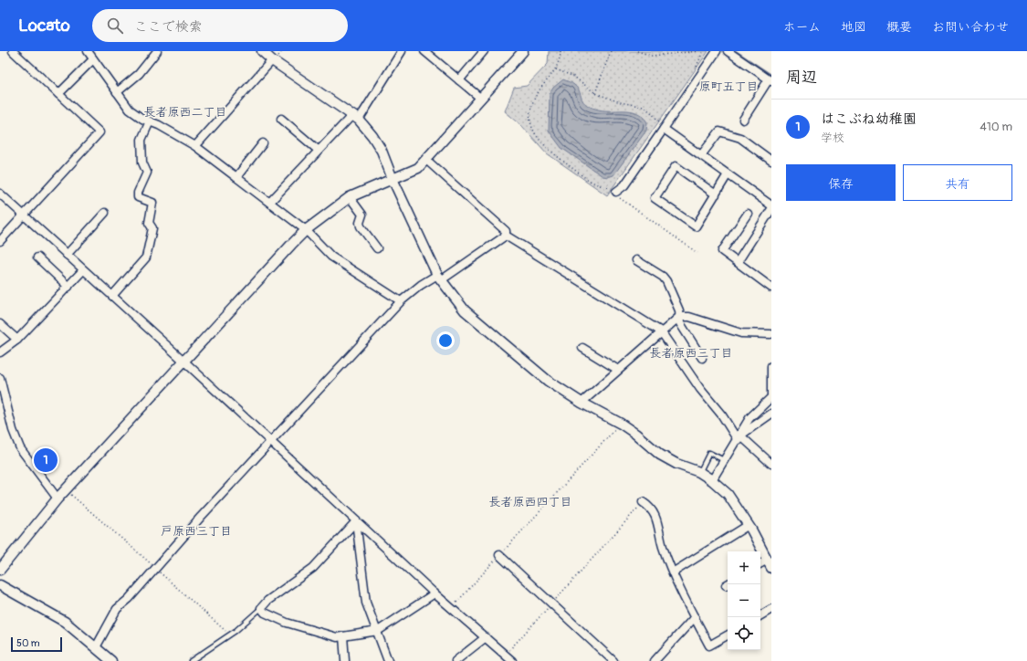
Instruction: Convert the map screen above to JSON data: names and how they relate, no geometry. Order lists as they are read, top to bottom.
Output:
{
  "districts": [
    "原町五丁目",
    "長者原西二丁目",
    "長者原西三丁目",
    "長者原西四丁目",
    "戸原西三丁目"
  ],
  "scale_bar": "50 m",
  "page": {
    "header": "Locato",
    "search": "ここで検索",
    "nav": [
      "ホーム",
      "地図",
      "概要",
      "お問い合わせ"
    ],
    "heading": "周辺",
    "list": [
      {
        "mark": "1",
        "name": "はこぶね幼稚園",
        "note": "学校",
        "value": "410 m"
      }
    ],
    "buttons": ["保存", "共有"],
    "pins": "1",
    "map_buttons": ["+", "−"],
    "scale": "50 m"
  }
}
